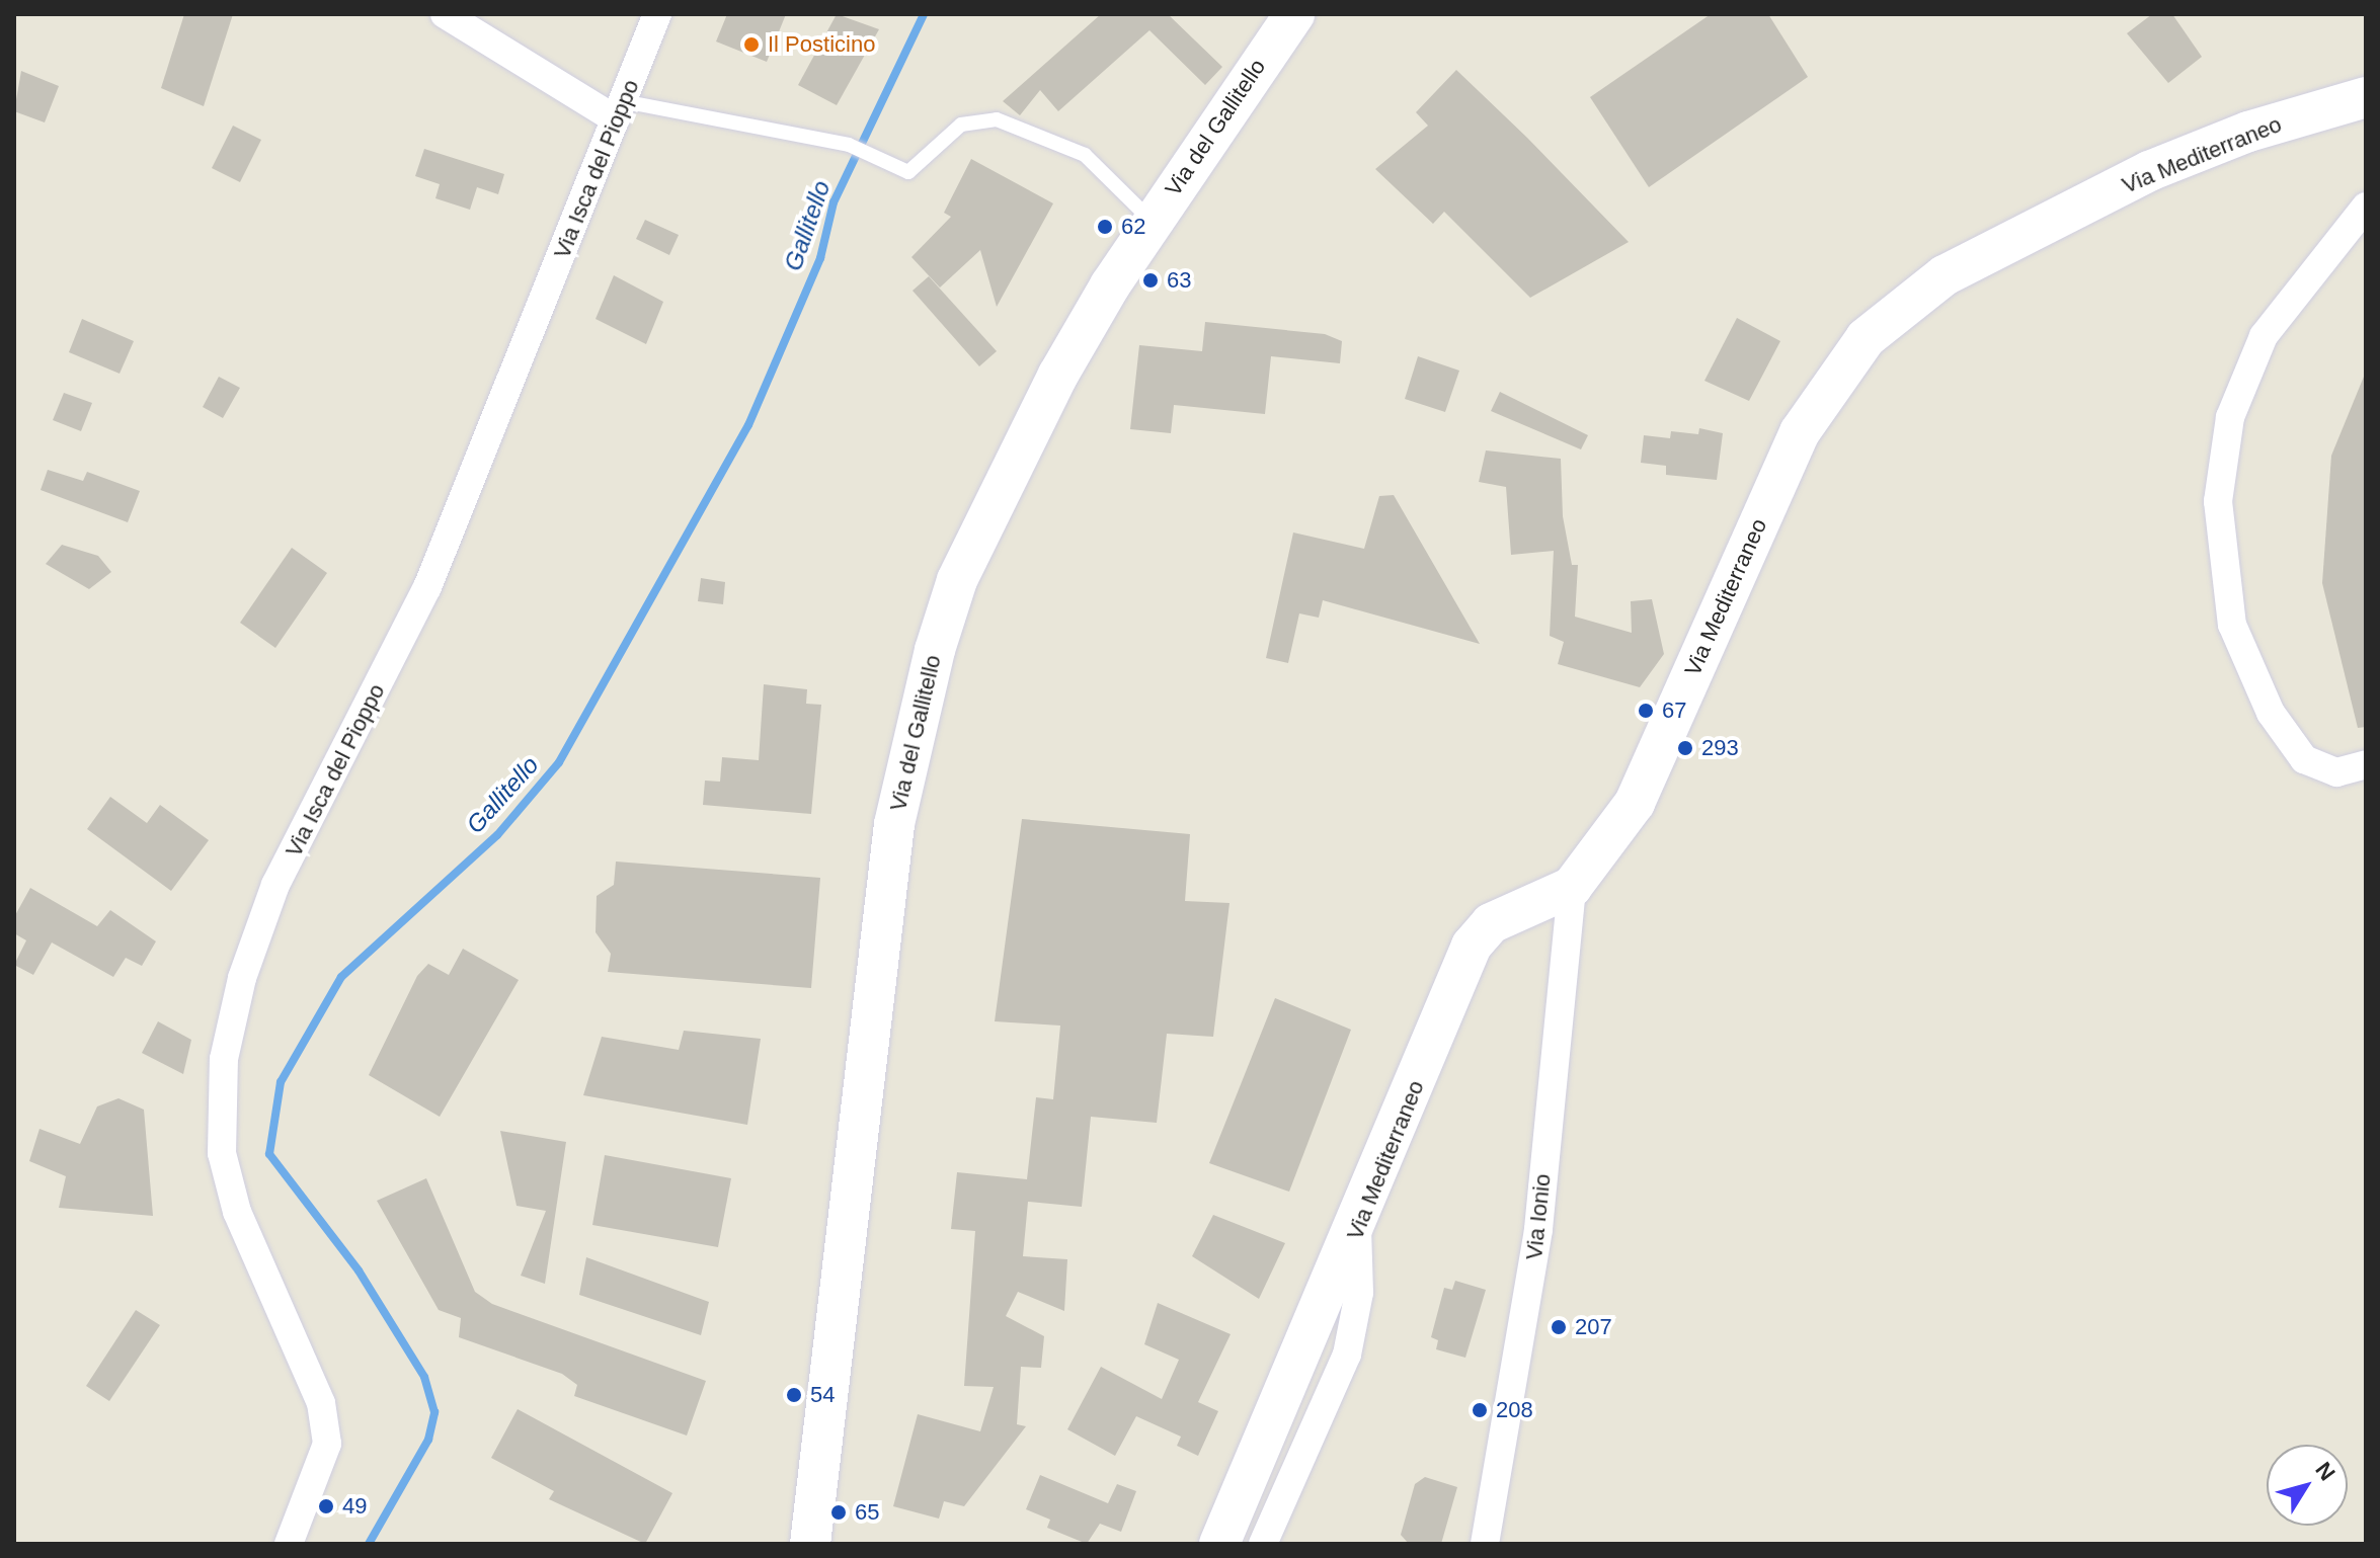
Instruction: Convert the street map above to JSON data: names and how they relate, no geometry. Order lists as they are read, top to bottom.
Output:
{
  "streets": {
    "street": [
      "Via del Gallitello",
      "Via Mediterraneo",
      "Via Isca del Pioppo",
      "Via Ionio"
    ]
  },
  "crossings": [
    ["Via Mediterraneo", "Via Ionio"]
  ],
  "water": ["Gallitello"],
  "places": [
    "Il Posticino",
    "62",
    "63",
    "67",
    "293",
    "207",
    "54",
    "208",
    "49",
    "65"
  ],
  "north": "top right"
}
